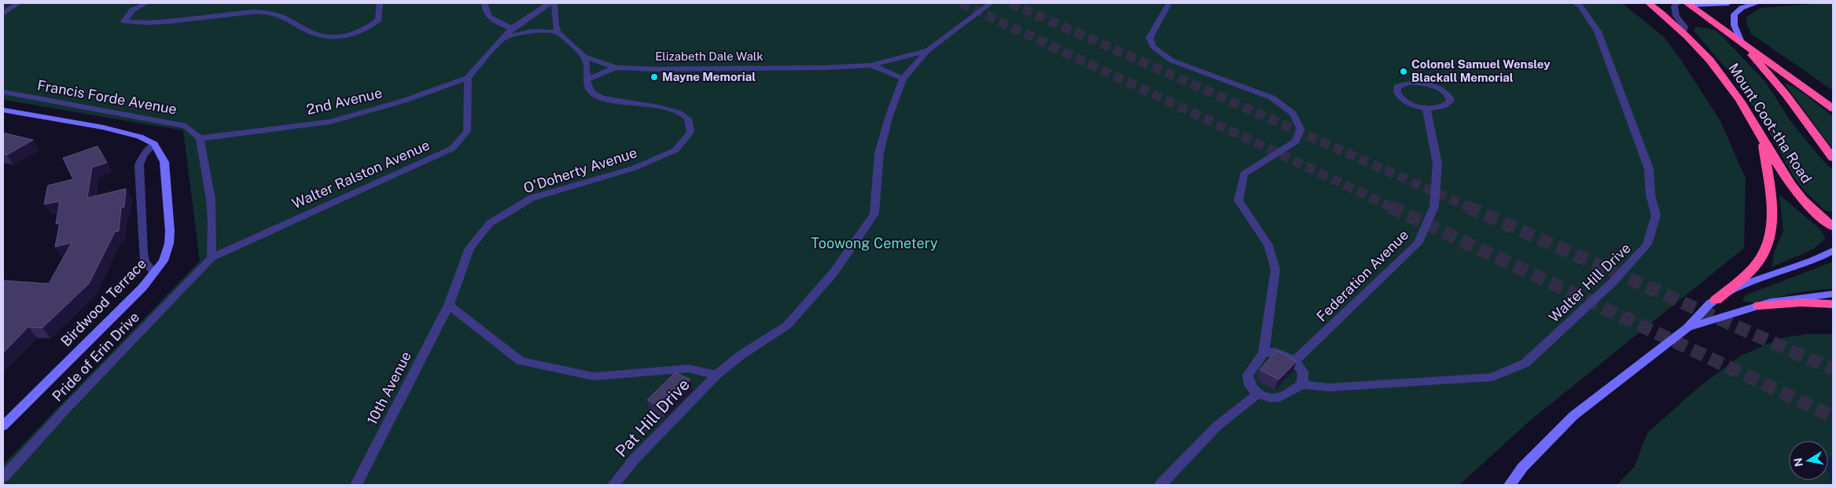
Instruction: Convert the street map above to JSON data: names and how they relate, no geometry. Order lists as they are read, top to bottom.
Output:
{
  "streets": {
    "highway": ["Mount Coot-tha Road"],
    "main road": ["Birdwood Terrace"],
    "lane": [
      "Elizabeth Dale Walk",
      "Francis Forde Avenue",
      "2nd Avenue",
      "O'Doherty Avenue",
      "Walter Ralston Avenue",
      "Federation Avenue",
      "Walter Hill Drive",
      "Pride of Erin Drive",
      "10th Avenue",
      "Pat Hill Drive"
    ]
  },
  "crossings": [
    ["Francis Forde Avenue", "2nd Avenue"],
    ["2nd Avenue", "Walter Ralston Avenue"],
    ["O'Doherty Avenue", "10th Avenue"],
    ["Walter Ralston Avenue", "Pride of Erin Drive"],
    ["Federation Avenue", "Walter Hill Drive"]
  ],
  "parks": ["Toowong Cemetery"],
  "places": ["Colonel Samuel Wensley Blackall Memorial", "Mayne Memorial"],
  "north": "left"
}
